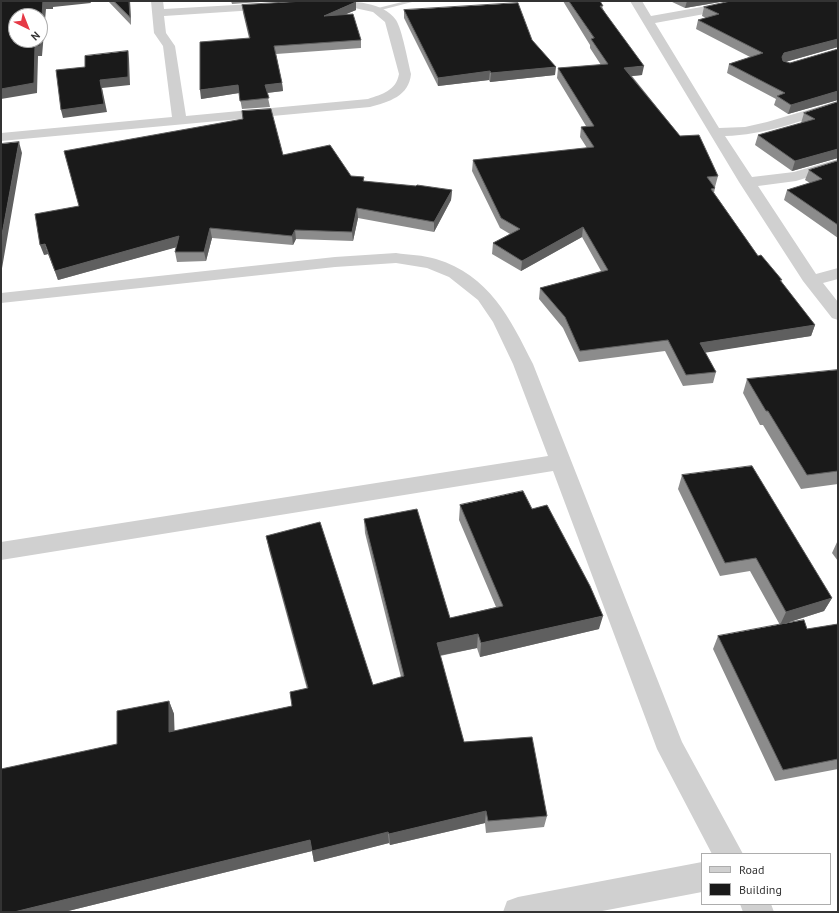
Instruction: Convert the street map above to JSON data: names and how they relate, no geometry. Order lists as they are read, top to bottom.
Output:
{
  "legend": ["Road", "Building"],
  "north": "bottom right"
}
